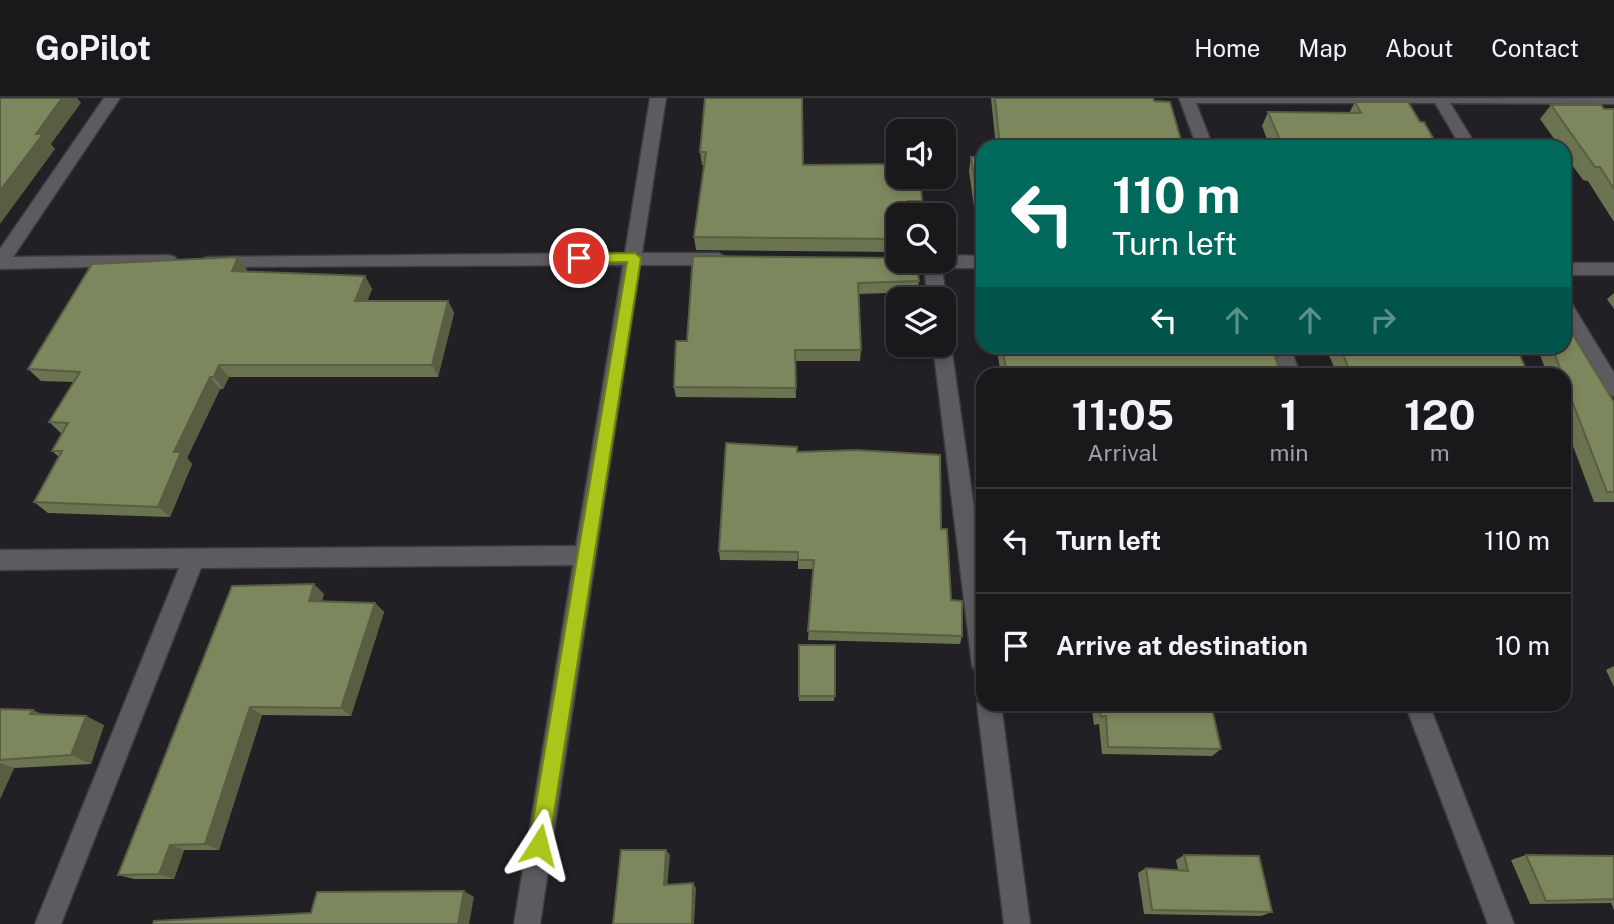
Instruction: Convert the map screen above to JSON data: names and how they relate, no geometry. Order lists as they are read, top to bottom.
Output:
{
  "page": {
    "header": "GoPilot",
    "nav": [
      "Home",
      "Map",
      "About",
      "Contact"
    ],
    "turn": ["110 m", "Turn left"],
    "eta": [
      "11:05",
      "Arrival",
      "1",
      "min",
      "120",
      "m"
    ],
    "list": [
      {
        "name": "Turn left",
        "value": "110 m"
      },
      {
        "name": "Arrive at destination",
        "value": "10 m"
      }
    ]
  }
}
